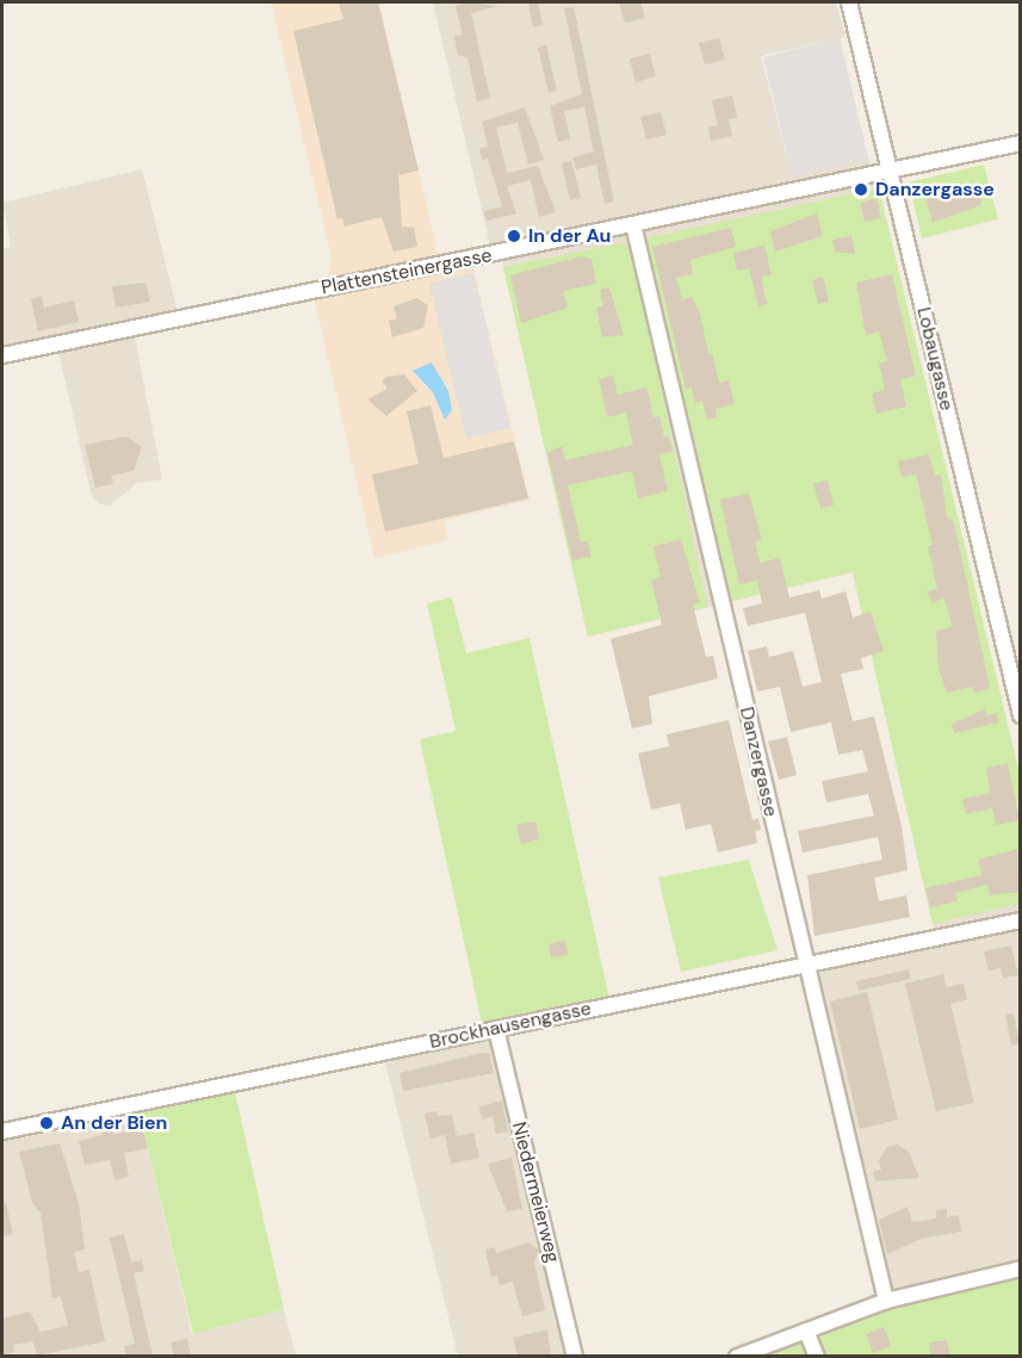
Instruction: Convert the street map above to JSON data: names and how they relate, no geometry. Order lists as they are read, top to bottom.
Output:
{
  "streets": {
    "street": [
      "Plattensteinergasse",
      "Lobaugasse",
      "Danzergasse",
      "Brockhausengasse",
      "Niedermeierweg"
    ]
  },
  "crossings": [
    ["Plattensteinergasse", "Lobaugasse"],
    ["Plattensteinergasse", "Danzergasse"],
    ["Danzergasse", "Brockhausengasse"],
    ["Brockhausengasse", "Niedermeierweg"]
  ],
  "places": ["Danzergasse", "In der Au", "An der Bien"]
}
